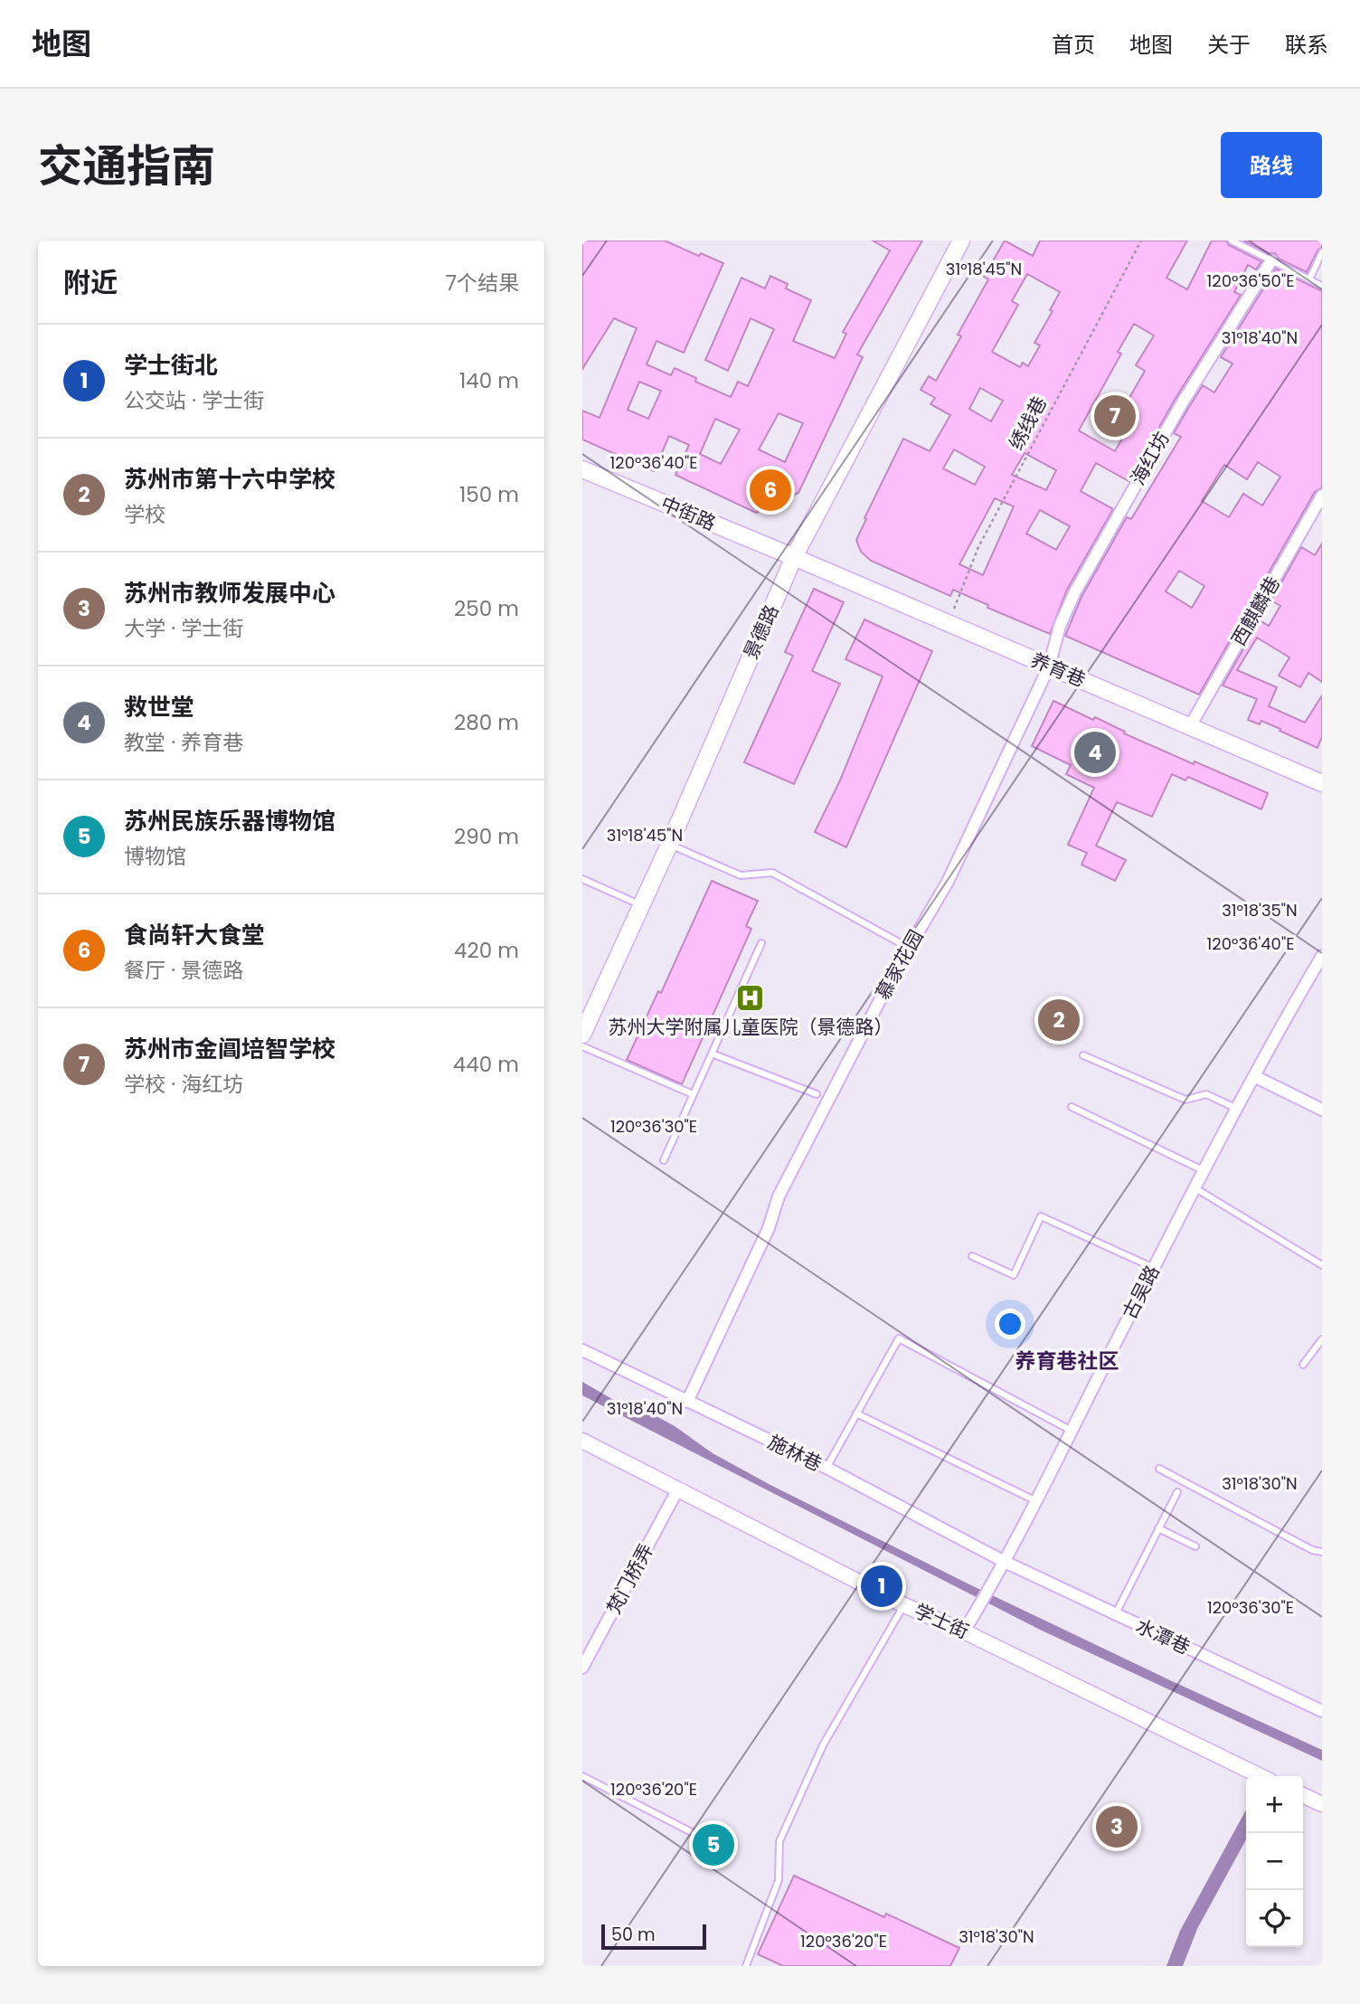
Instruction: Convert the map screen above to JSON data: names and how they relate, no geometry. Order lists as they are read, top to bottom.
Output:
{
  "streets": {
    "main road": ["中街路", "景德路", "养育巷"],
    "street": [
      "海红坊",
      "西麒麟巷",
      "慕家花园",
      "古吴路",
      "施林巷",
      "梵门桥弄",
      "学士街",
      "水潭巷"
    ],
    "path": ["绣线巷"]
  },
  "crossings": [
    ["绣线巷", "养育巷"],
    ["海红坊", "养育巷"],
    ["海红坊", "慕家花园"],
    ["中街路", "景德路"],
    ["中街路", "养育巷"],
    ["西麒麟巷", "养育巷"],
    ["景德路", "养育巷"],
    ["养育巷", "慕家花园"],
    ["慕家花园", "施林巷"],
    ["古吴路", "施林巷"],
    ["古吴路", "学士街"],
    ["古吴路", "水潭巷"],
    ["施林巷", "水潭巷"],
    ["梵门桥弄", "学士街"]
  ],
  "districts": ["养育巷社区"],
  "places": {
    "hospital": ["苏州大学附属儿童医院（景德路）"]
  },
  "scale_bar": "50 m",
  "page": {
    "header": "地图",
    "nav": [
      "首页",
      "地图",
      "关于",
      "联系"
    ],
    "title": "交通指南",
    "buttons": "路线",
    "heading": ["附近", "7个结果"],
    "list": [
      {
        "mark": "1",
        "name": "学士街北",
        "note": "公交站 · 学士街",
        "value": "140 m"
      },
      {
        "mark": "2",
        "name": "苏州市第十六中学校",
        "note": "学校",
        "value": "150 m"
      },
      {
        "mark": "3",
        "name": "苏州市教师发展中心",
        "note": "大学 · 学士街",
        "value": "250 m"
      },
      {
        "mark": "4",
        "name": "救世堂",
        "note": "教堂 · 养育巷",
        "value": "280 m"
      },
      {
        "mark": "5",
        "name": "苏州民族乐器博物馆",
        "note": "博物馆",
        "value": "290 m"
      },
      {
        "mark": "6",
        "name": "食尚轩大食堂",
        "note": "餐厅 · 景德路",
        "value": "420 m"
      },
      {
        "mark": "7",
        "name": "苏州市金阊培智学校",
        "note": "学校 · 海红坊",
        "value": "440 m"
      }
    ],
    "pins": [
      "7",
      "6",
      "4",
      "2",
      "1",
      "3",
      "5"
    ],
    "map_buttons": ["+", "−"],
    "scale": "50 m"
  },
  "coordinates": [
    "31°18'45\"N",
    "120°36'50\"E",
    "31°18'40\"N",
    "120°36'40\"E",
    "31°18'35\"N",
    "120°36'30\"E",
    "31°18'30\"N",
    "120°36'20\"E"
  ]
}
